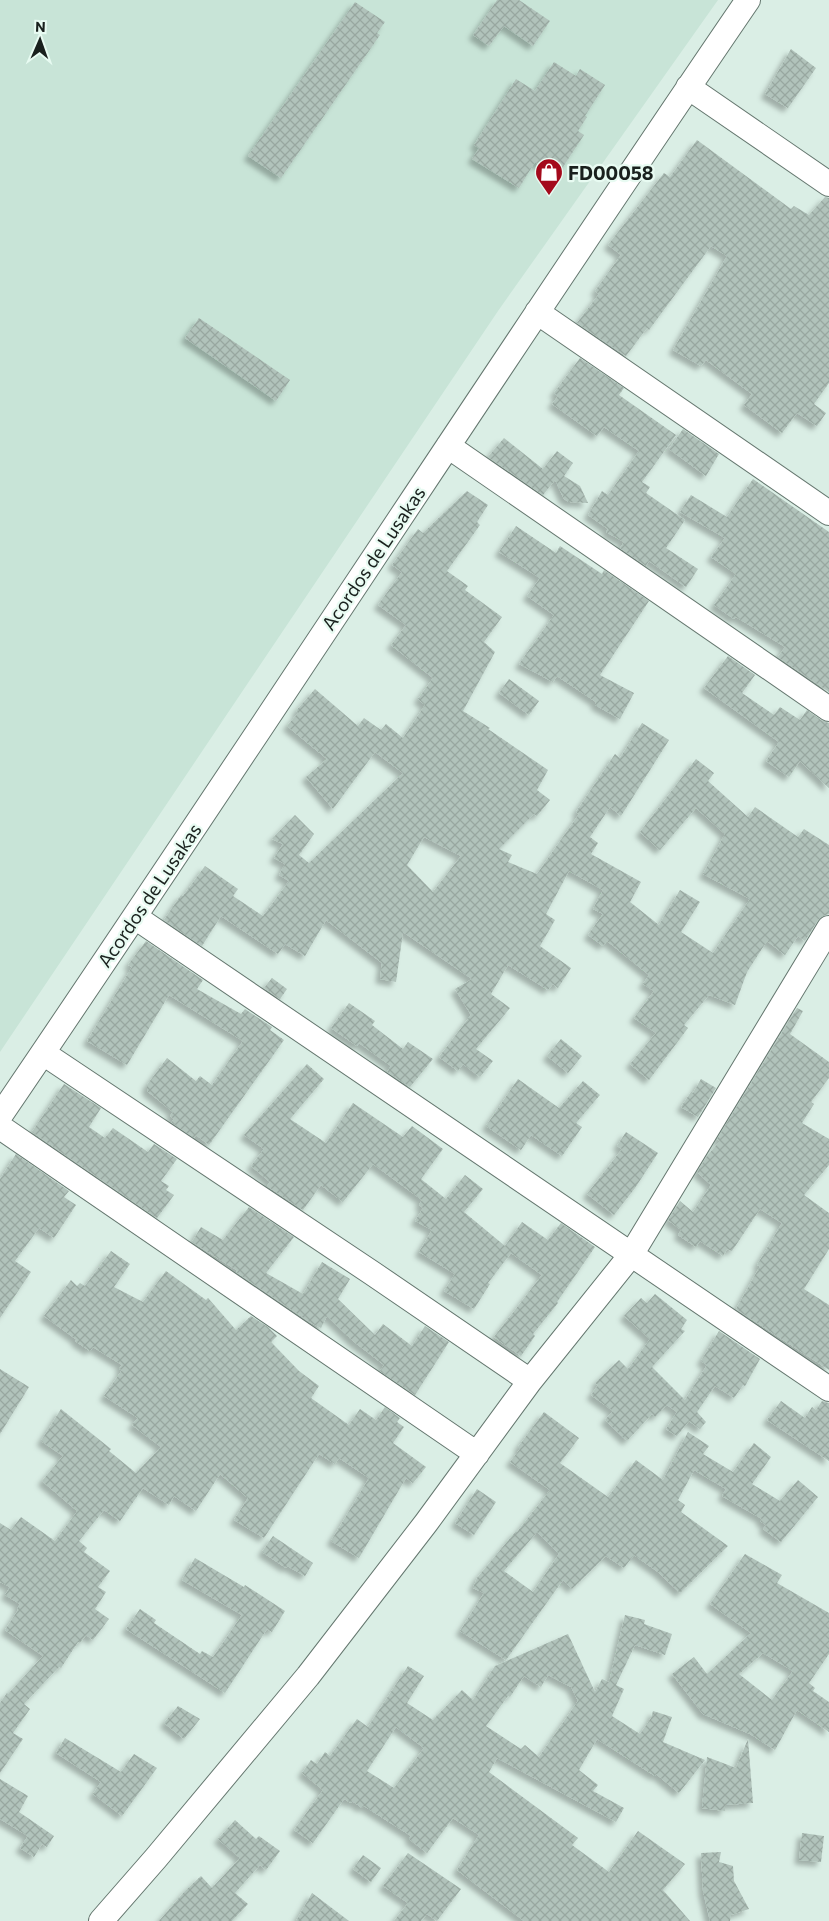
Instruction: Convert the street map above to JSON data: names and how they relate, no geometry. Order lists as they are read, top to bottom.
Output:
{
  "streets": {
    "street": ["Acordos de Lusakas"]
  },
  "places": {
    "shop": ["FD00058"]
  },
  "north": "top"
}
